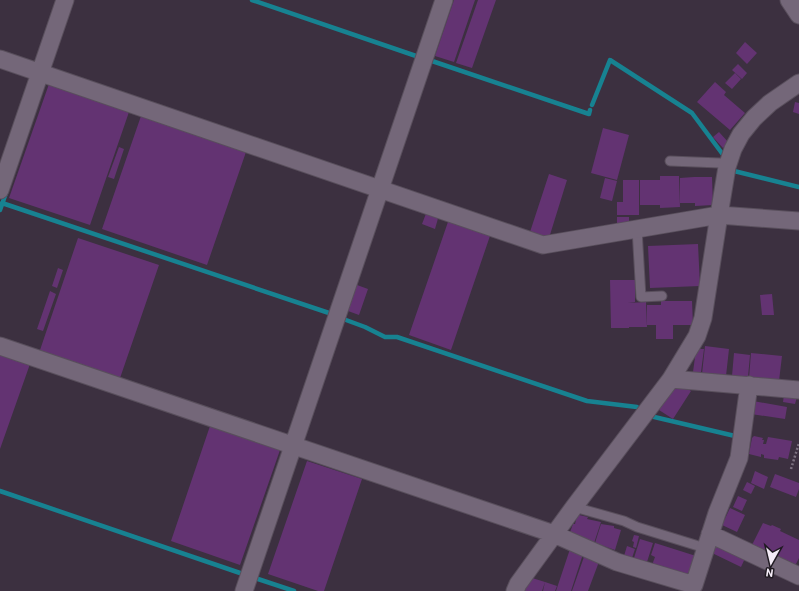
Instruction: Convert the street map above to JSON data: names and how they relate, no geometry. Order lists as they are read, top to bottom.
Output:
{
  "north": "bottom"
}
